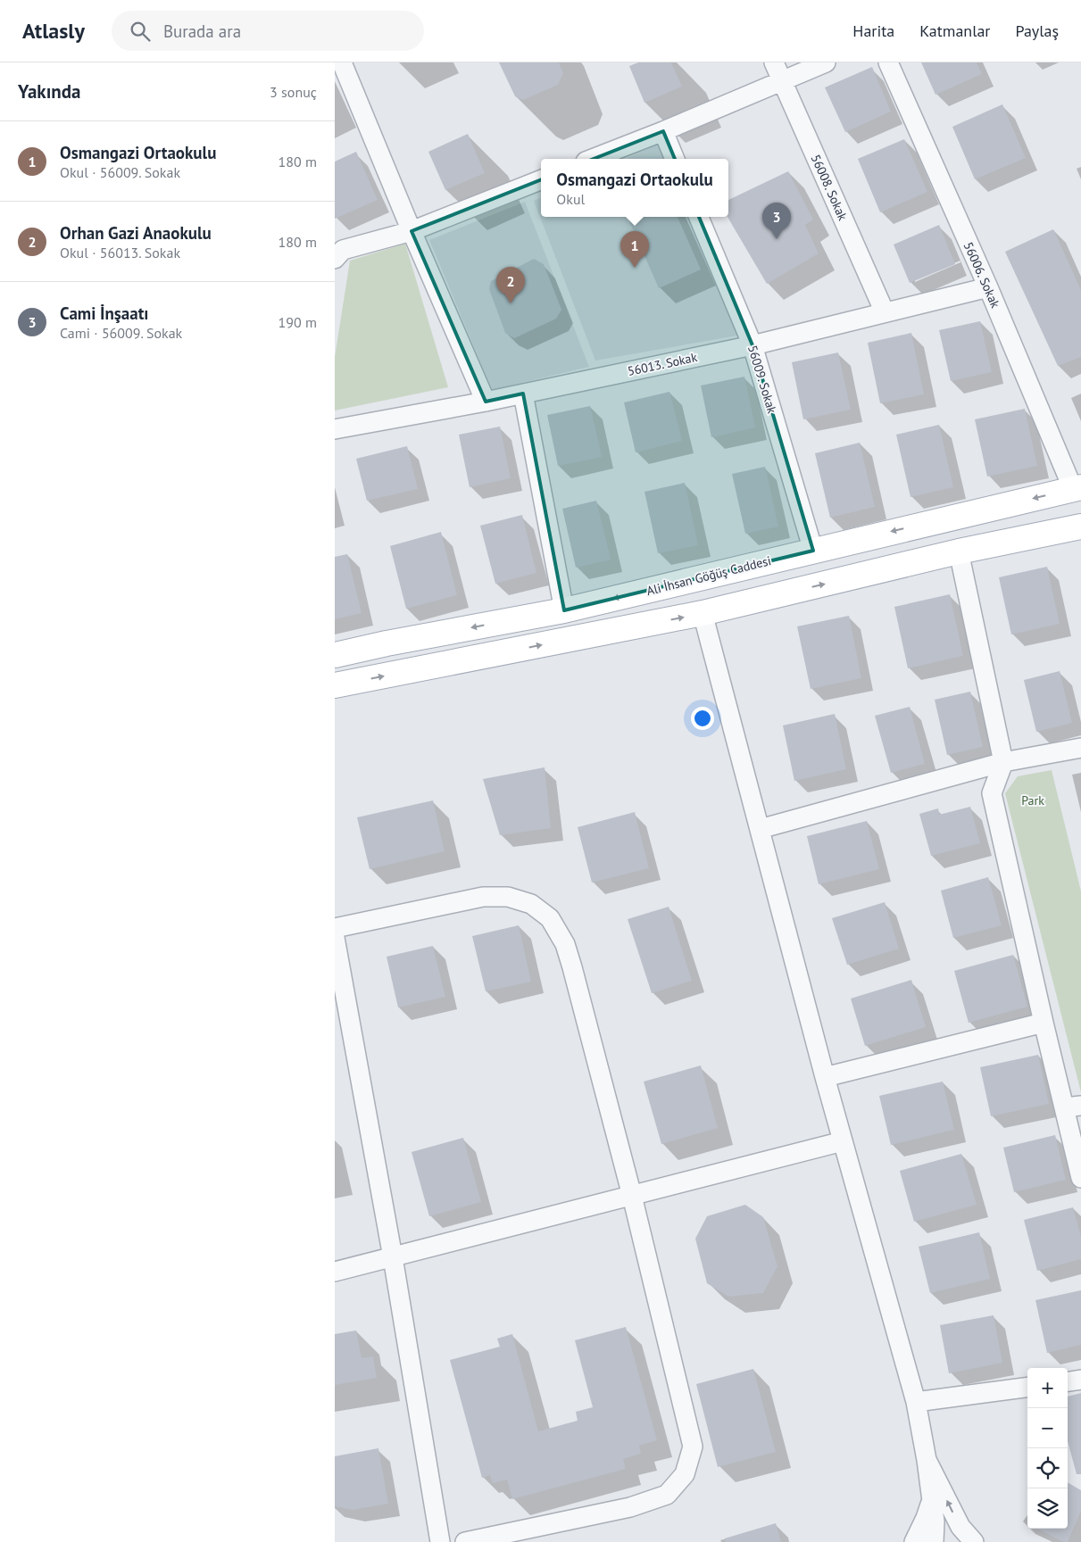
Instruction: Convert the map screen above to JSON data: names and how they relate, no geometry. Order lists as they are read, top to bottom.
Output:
{
  "streets": {
    "main road": ["Ali İhsan Göğüş Caddesi"],
    "street": [
      "56008. Sokak",
      "56006. Sokak",
      "56013. Sokak",
      "56009. Sokak"
    ]
  },
  "crossings": [
    ["56008. Sokak", "56013. Sokak"],
    ["56006. Sokak", "56013. Sokak"],
    ["56006. Sokak", "Ali İhsan Göğüş Caddesi"],
    ["56013. Sokak", "56009. Sokak"],
    ["56009. Sokak", "Ali İhsan Göğüş Caddesi"]
  ],
  "parks": ["Park"],
  "page": {
    "header": "Atlasly",
    "search": "Burada ara",
    "nav": ["Harita", "Katmanlar", "Paylaş"],
    "heading": ["Yakında", "3 sonuç"],
    "list": [
      {
        "mark": "1",
        "name": "Osmangazi Ortaokulu",
        "note": "Okul · 56009. Sokak",
        "value": "180 m"
      },
      {
        "mark": "2",
        "name": "Orhan Gazi Anaokulu",
        "note": "Okul · 56013. Sokak",
        "value": "180 m"
      },
      {
        "mark": "3",
        "name": "Cami İnşaatı",
        "note": "Cami · 56009. Sokak",
        "value": "190 m"
      }
    ],
    "popup": ["Osmangazi Ortaokulu", "Okul"],
    "pins": ["3", "1", "2"],
    "map_buttons": ["+", "−"]
  }
}
